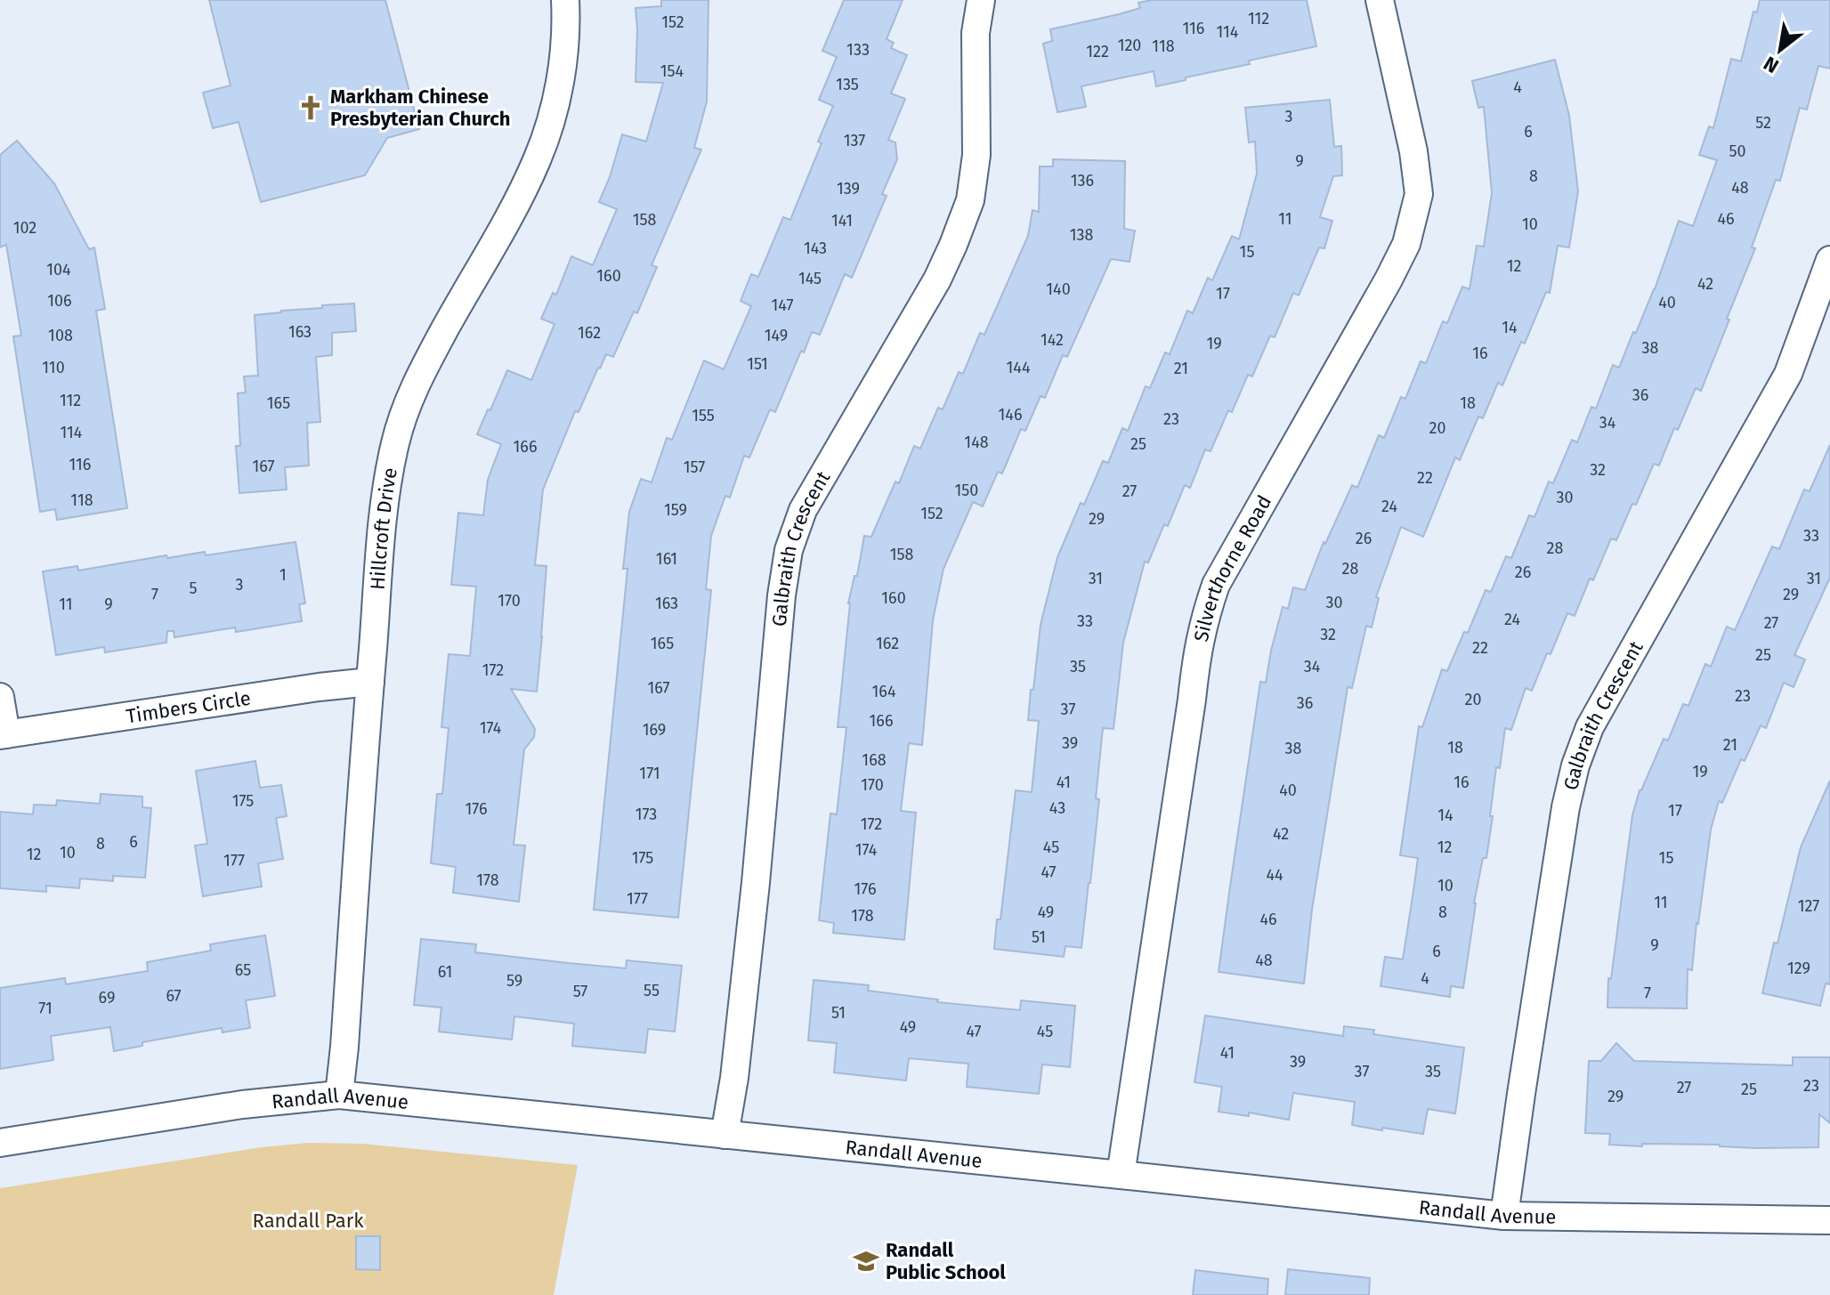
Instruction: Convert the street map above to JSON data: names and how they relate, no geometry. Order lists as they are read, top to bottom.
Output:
{
  "streets": {
    "street": [
      "Hillcroft Drive",
      "Galbraith Crescent",
      "Silverthorne Road",
      "Timbers Circle",
      "Randall Avenue"
    ]
  },
  "crossings": [
    ["Hillcroft Drive", "Timbers Circle"],
    ["Hillcroft Drive", "Randall Avenue"],
    ["Galbraith Crescent", "Randall Avenue"],
    ["Silverthorne Road", "Randall Avenue"]
  ],
  "parks": ["Randall Park"],
  "places": {
    "church": ["Markham Chinese Presbyterian Church"],
    "school or university": ["Randall Public School"]
  },
  "house_numbers": [
    "112",
    "152",
    "116",
    "114",
    "120",
    "118",
    "133",
    "122",
    "154",
    "135",
    "4",
    "3",
    "52",
    "6",
    "137",
    "50",
    "9",
    "8",
    "136",
    "48",
    "139",
    "11",
    "46",
    "158",
    "141",
    "10",
    "102",
    "138",
    "143",
    "15",
    "12",
    "104",
    "160",
    "145",
    "42",
    "140",
    "17",
    "106",
    "40",
    "147",
    "14",
    "163",
    "162",
    "108",
    "149",
    "142",
    "19",
    "38",
    "16",
    "151",
    "110",
    "144",
    "21",
    "36",
    "112",
    "165",
    "18",
    "146",
    "155",
    "23",
    "34",
    "20",
    "114",
    "148",
    "25",
    "166",
    "116",
    "167",
    "157",
    "32",
    "22",
    "150",
    "27",
    "30",
    "118",
    "24",
    "159",
    "152",
    "29",
    "33",
    "26",
    "28",
    "158",
    "161",
    "28",
    "26",
    "1",
    "31",
    "31",
    "3",
    "5",
    "7",
    "29",
    "160",
    "170",
    "30",
    "163",
    "11",
    "9",
    "24",
    "33",
    "27",
    "32",
    "165",
    "162",
    "22",
    "25",
    "35",
    "34",
    "172",
    "167",
    "164",
    "23",
    "20",
    "36",
    "37",
    "166",
    "174",
    "169",
    "39",
    "21",
    "18",
    "38",
    "168",
    "19",
    "171",
    "41",
    "16",
    "170",
    "40",
    "175",
    "43",
    "176",
    "17",
    "173",
    "14",
    "172",
    "42",
    "6",
    "8",
    "45",
    "12",
    "174",
    "10",
    "12",
    "175",
    "15",
    "177",
    "47",
    "44",
    "178",
    "10",
    "176",
    "177",
    "11",
    "127",
    "49",
    "8",
    "178",
    "46",
    "51",
    "9",
    "6",
    "48",
    "129",
    "65",
    "61",
    "4",
    "59",
    "55",
    "57",
    "7",
    "67",
    "69",
    "71",
    "51",
    "49",
    "47",
    "45",
    "41",
    "39",
    "37",
    "35",
    "23",
    "27",
    "25",
    "29"
  ],
  "north": "bottom left"
}
